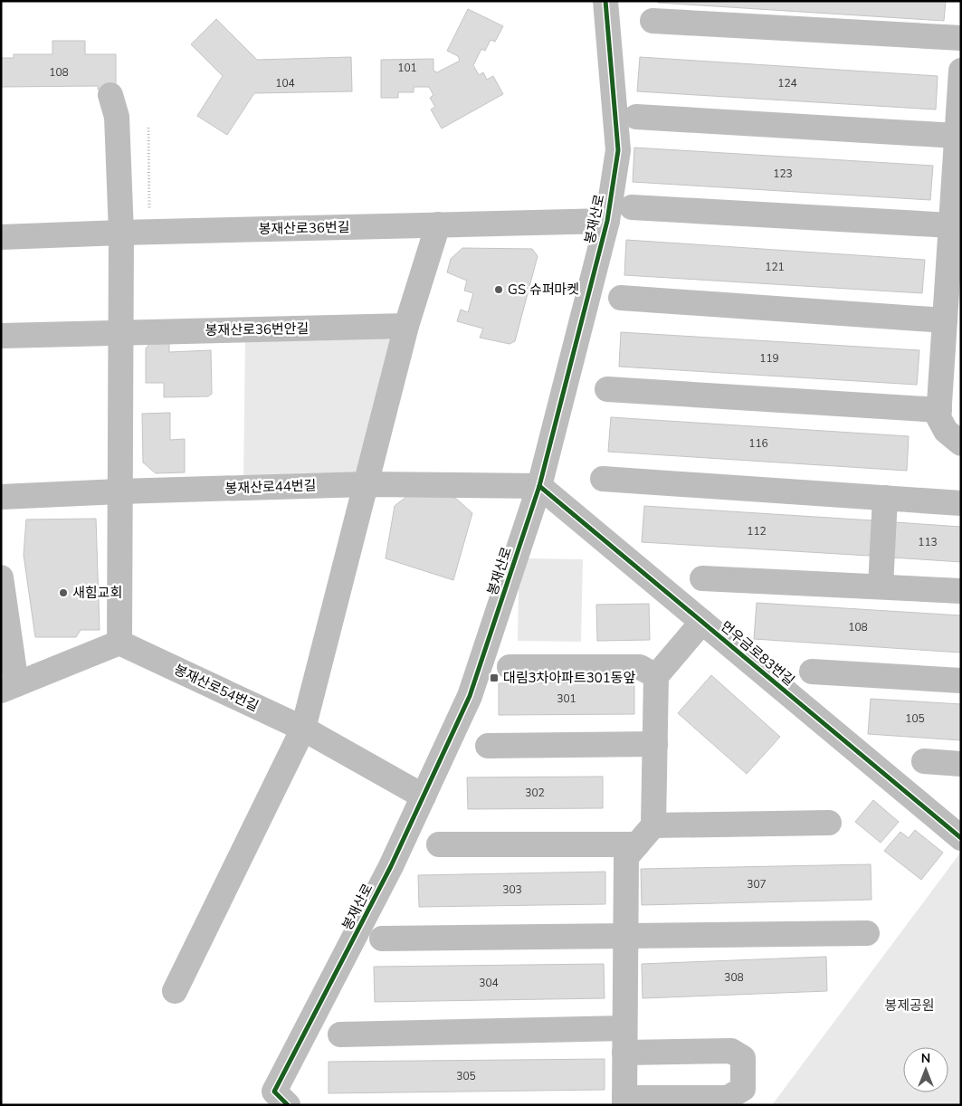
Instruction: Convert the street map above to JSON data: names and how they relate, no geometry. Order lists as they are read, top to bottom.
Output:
{
  "streets": {
    "street": [
      "봉재산로",
      "봉재산로36번길",
      "봉재산로36번안길",
      "봉재산로44번길",
      "먼우금로83번길",
      "봉재산로54번길"
    ]
  },
  "crossings": [
    ["봉재산로", "봉재산로36번길"],
    ["봉재산로", "봉재산로44번길"],
    ["봉재산로", "먼우금로83번길"],
    ["봉재산로", "봉재산로54번길"],
    ["봉재산로44번길", "먼우금로83번길"]
  ],
  "parks": ["봉제공원"],
  "places": {
    "other": ["GS 슈퍼마켓", "새힘교회"],
    "transit": ["대림3차아파트301동앞"]
  },
  "house_numbers": [
    "101",
    "108",
    "104",
    "124",
    "123",
    "121",
    "119",
    "116",
    "112",
    "113",
    "108",
    "301",
    "105",
    "302",
    "307",
    "303",
    "308",
    "304",
    "305"
  ],
  "north": "top"
}
